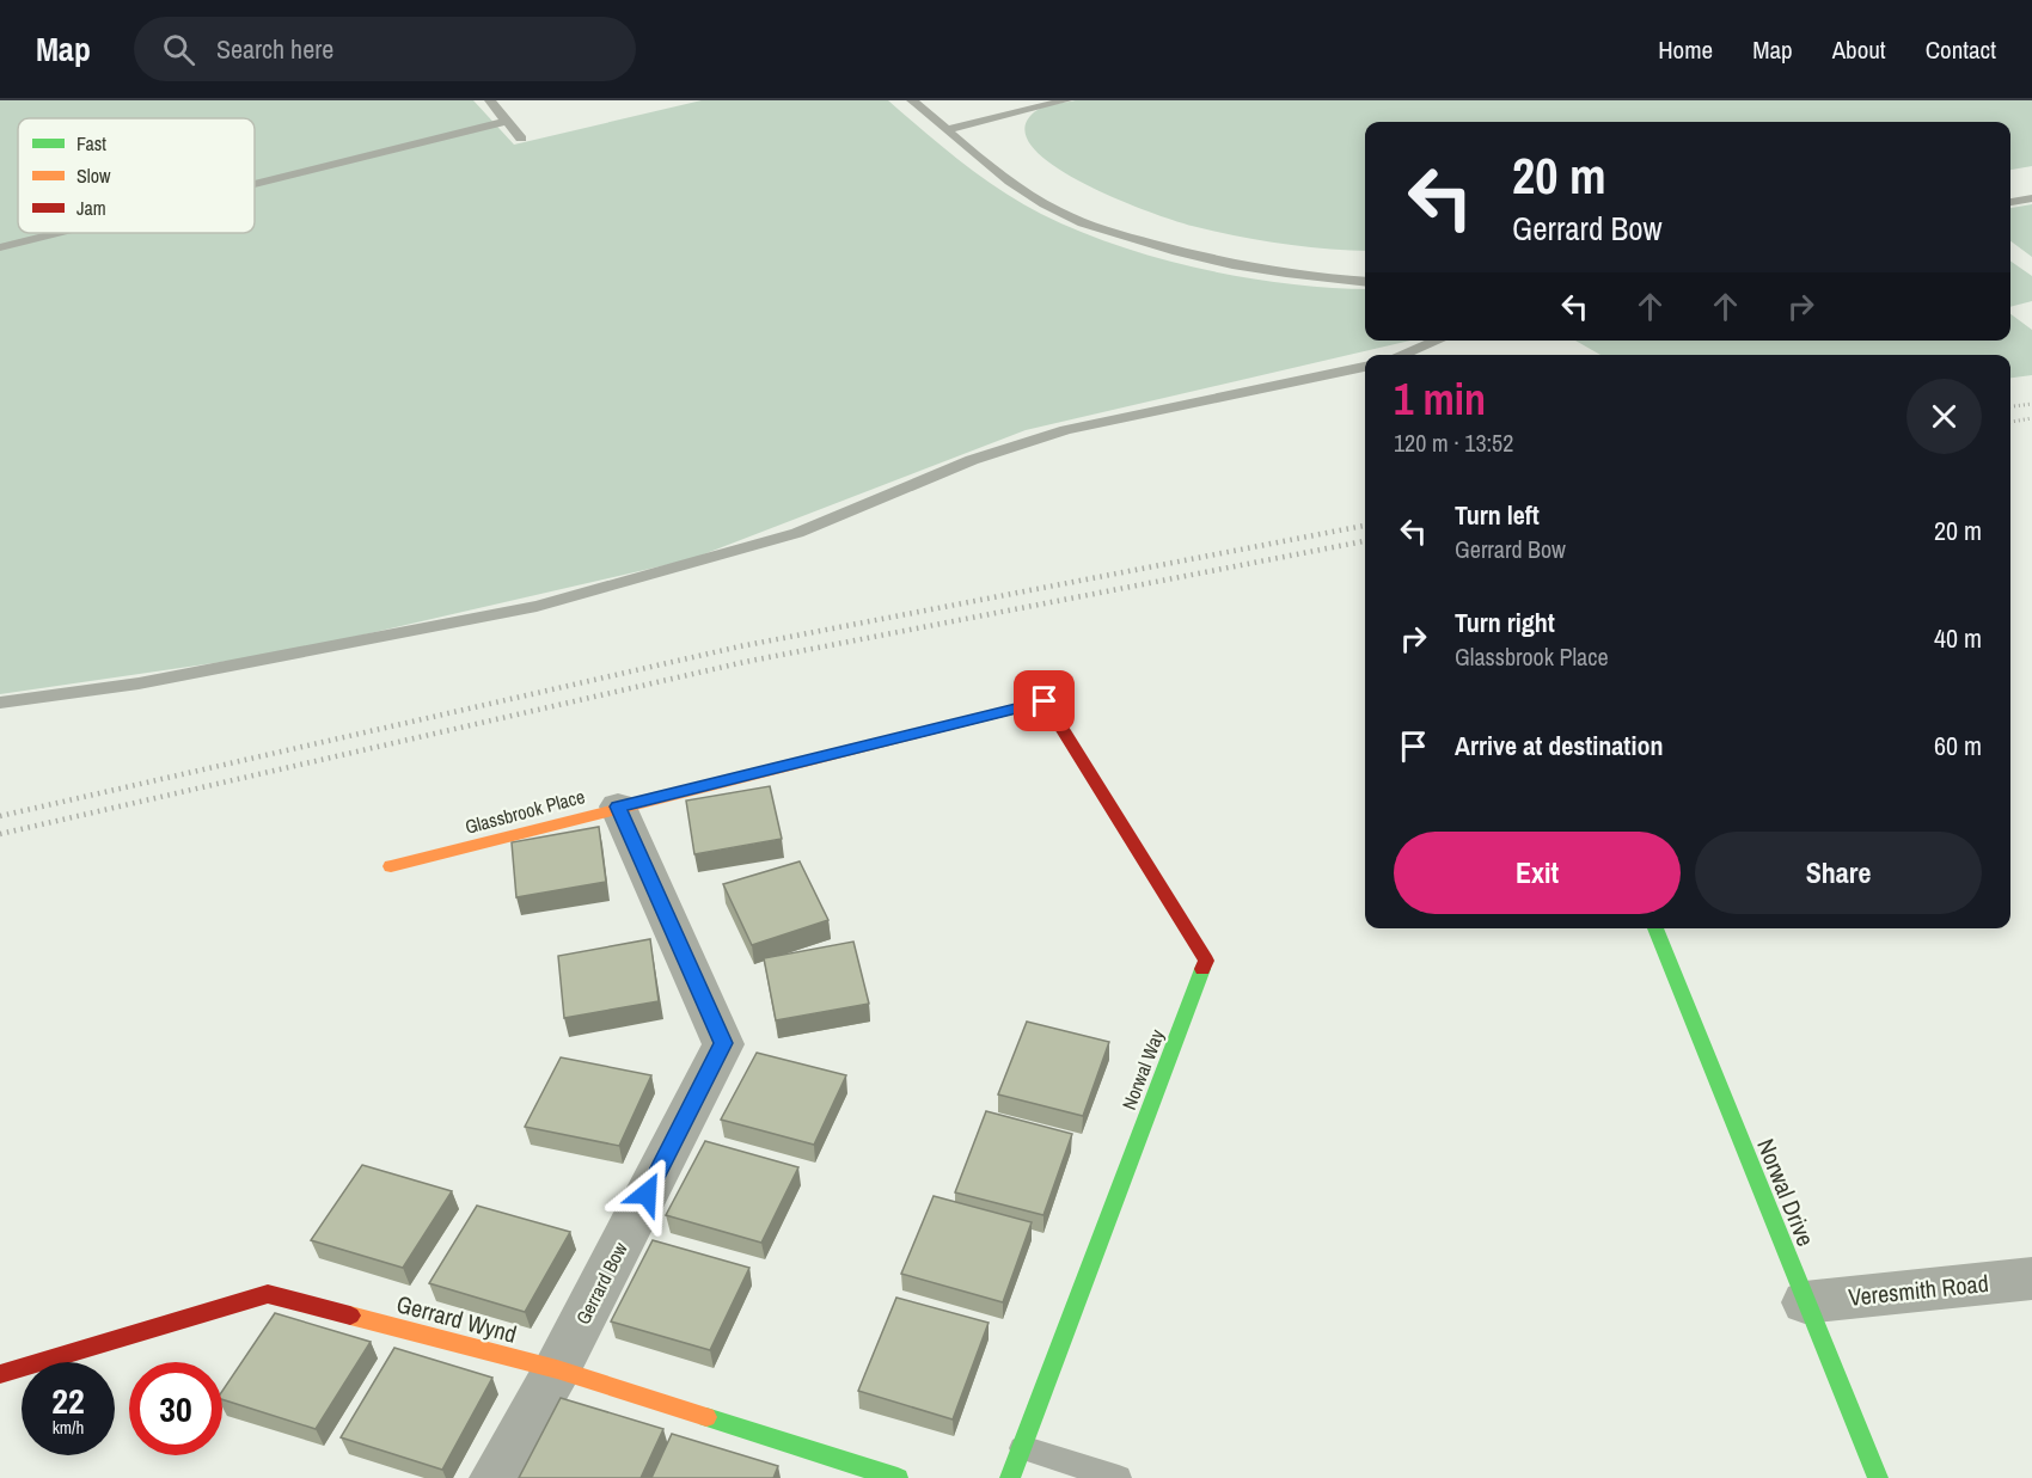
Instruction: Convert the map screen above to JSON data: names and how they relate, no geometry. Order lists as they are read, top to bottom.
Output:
{
  "streets": {
    "street": [
      "Glassbrook Place",
      "Norwal Way",
      "Norwal Drive",
      "Gerrard Bow",
      "Veresmith Road",
      "Gerrard Wynd"
    ]
  },
  "crossings": [
    ["Glassbrook Place", "Norwal Way"],
    ["Glassbrook Place", "Gerrard Bow"],
    ["Norwal Drive", "Veresmith Road"],
    ["Gerrard Bow", "Gerrard Wynd"]
  ],
  "legend": ["Fast", "Slow", "Jam"],
  "page": {
    "header": "Map",
    "search": "Search here",
    "nav": [
      "Home",
      "Map",
      "About",
      "Contact"
    ],
    "turn": ["20 m", "Gerrard Bow"],
    "heading": ["1 min", "120 m · 13:52"],
    "list": [
      {
        "name": "Turn left",
        "note": "Gerrard Bow",
        "value": "20 m"
      },
      {
        "name": "Turn right",
        "note": "Glassbrook Place",
        "value": "40 m"
      },
      {
        "name": "Arrive at destination",
        "value": "60 m"
      }
    ],
    "buttons": ["Exit", "Share"],
    "speed": "22 km/h",
    "limit": "30"
  }
}
